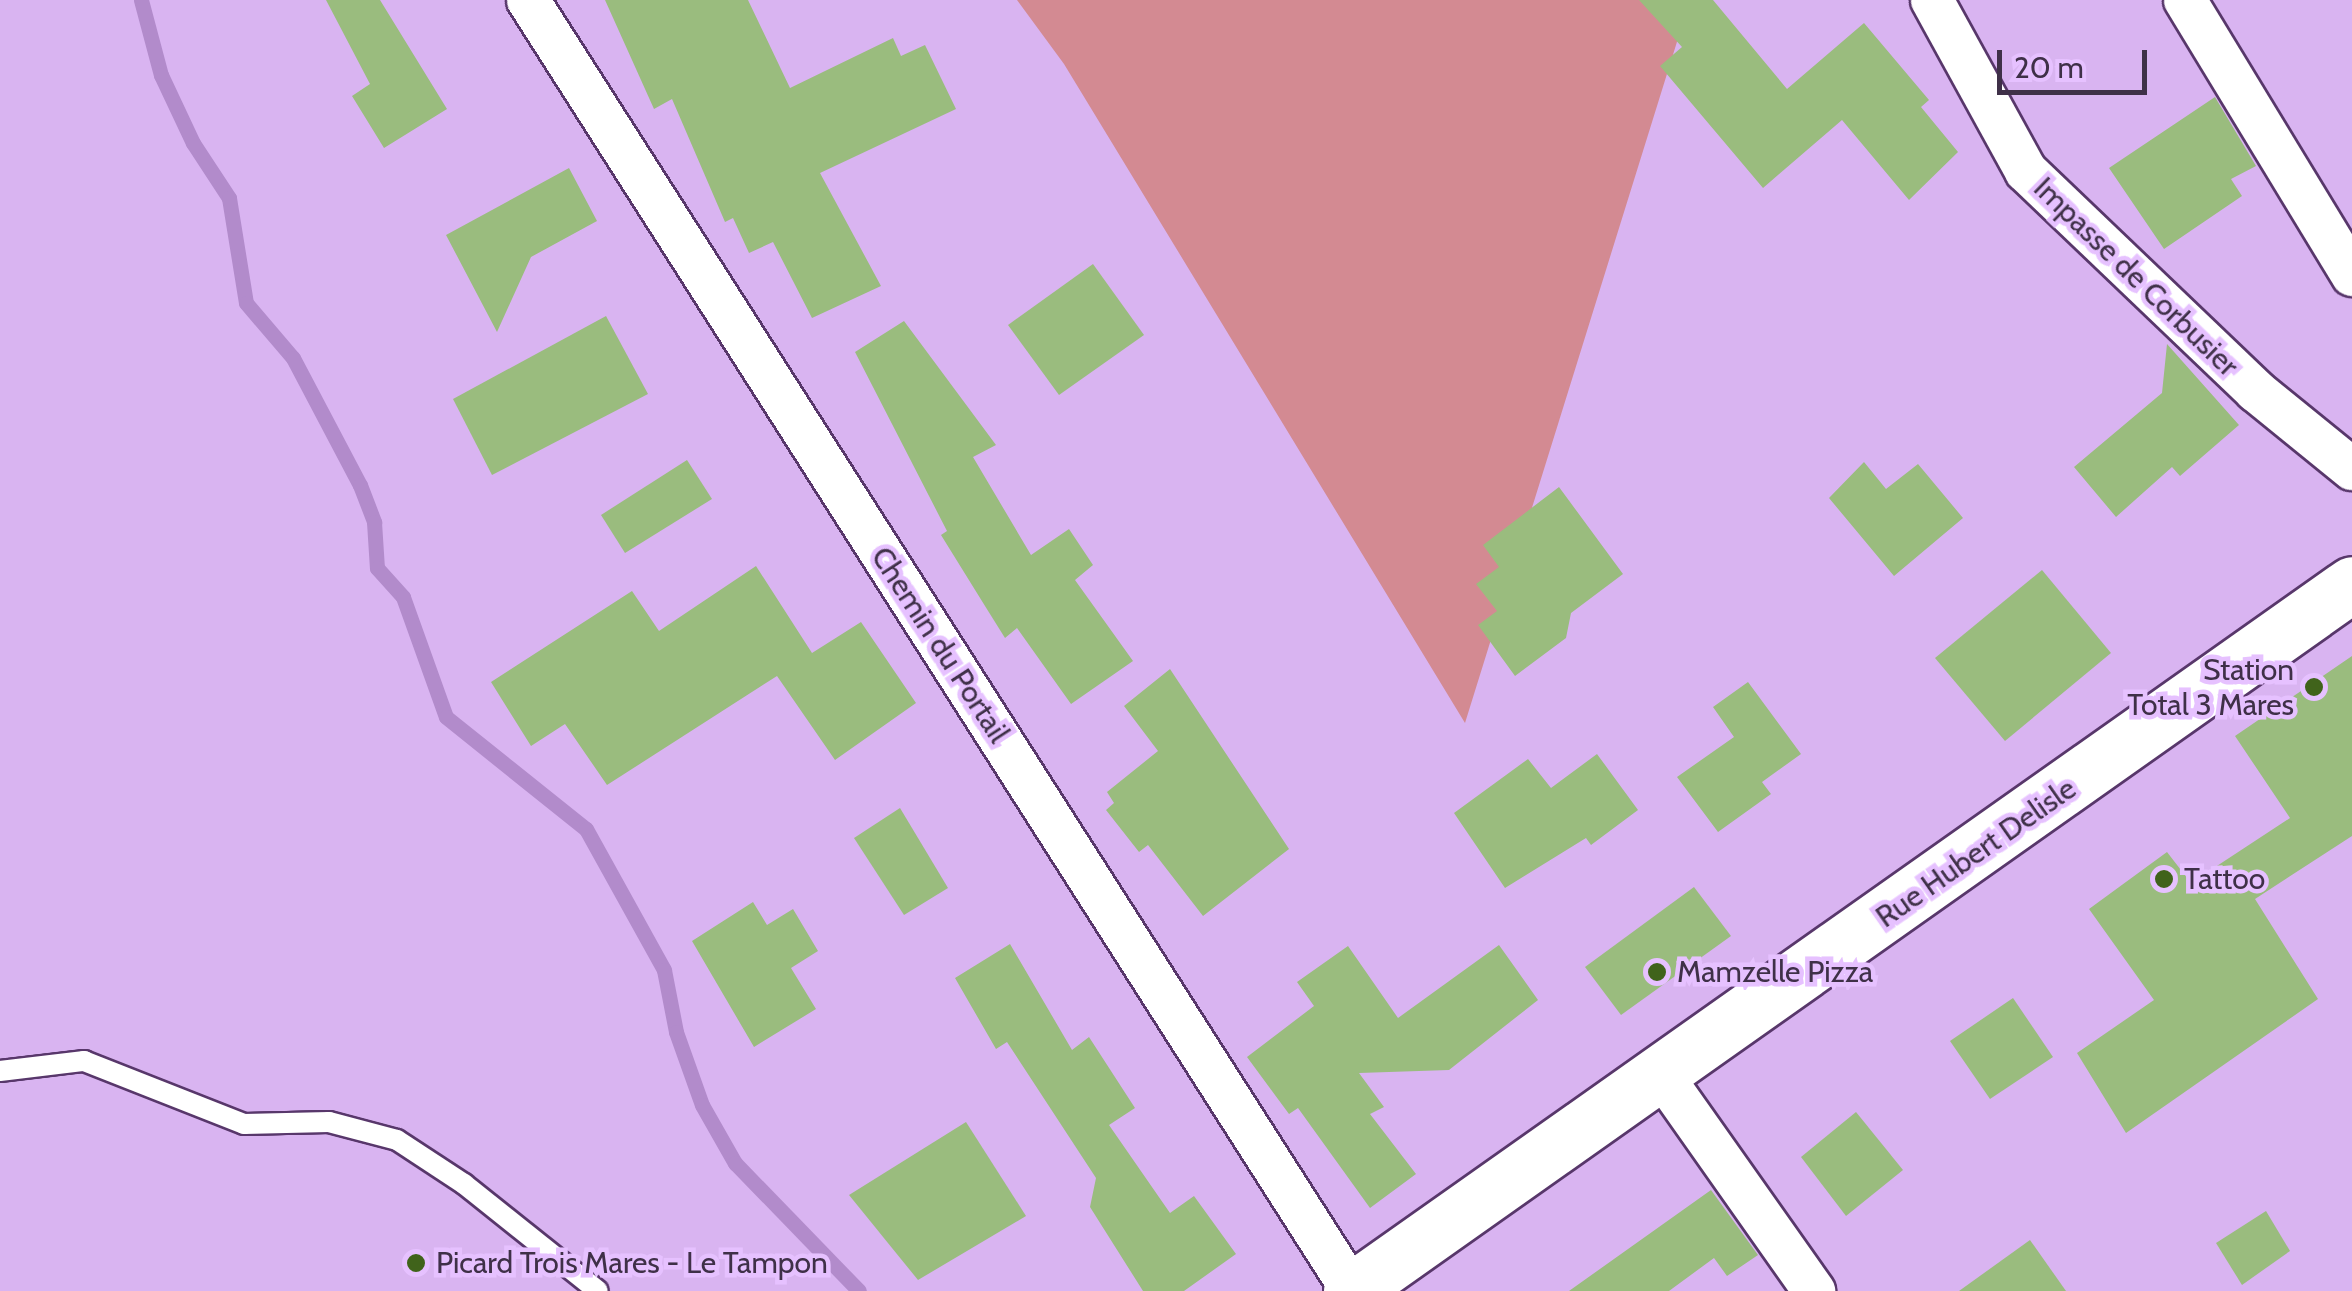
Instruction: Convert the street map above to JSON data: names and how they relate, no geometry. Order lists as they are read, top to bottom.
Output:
{
  "streets": {
    "main road": ["Rue Hubert Delisle"],
    "street": ["Impasse de Corbusier", "Chemin du Portail"]
  },
  "crossings": [
    ["Chemin du Portail", "Rue Hubert Delisle"]
  ],
  "places": [
    "Station Total 3 Mares",
    "Tattoo",
    "Mamzelle Pizza",
    "Picard Trois Mares - Le Tampon"
  ],
  "scale_bar": "20 m"
}
